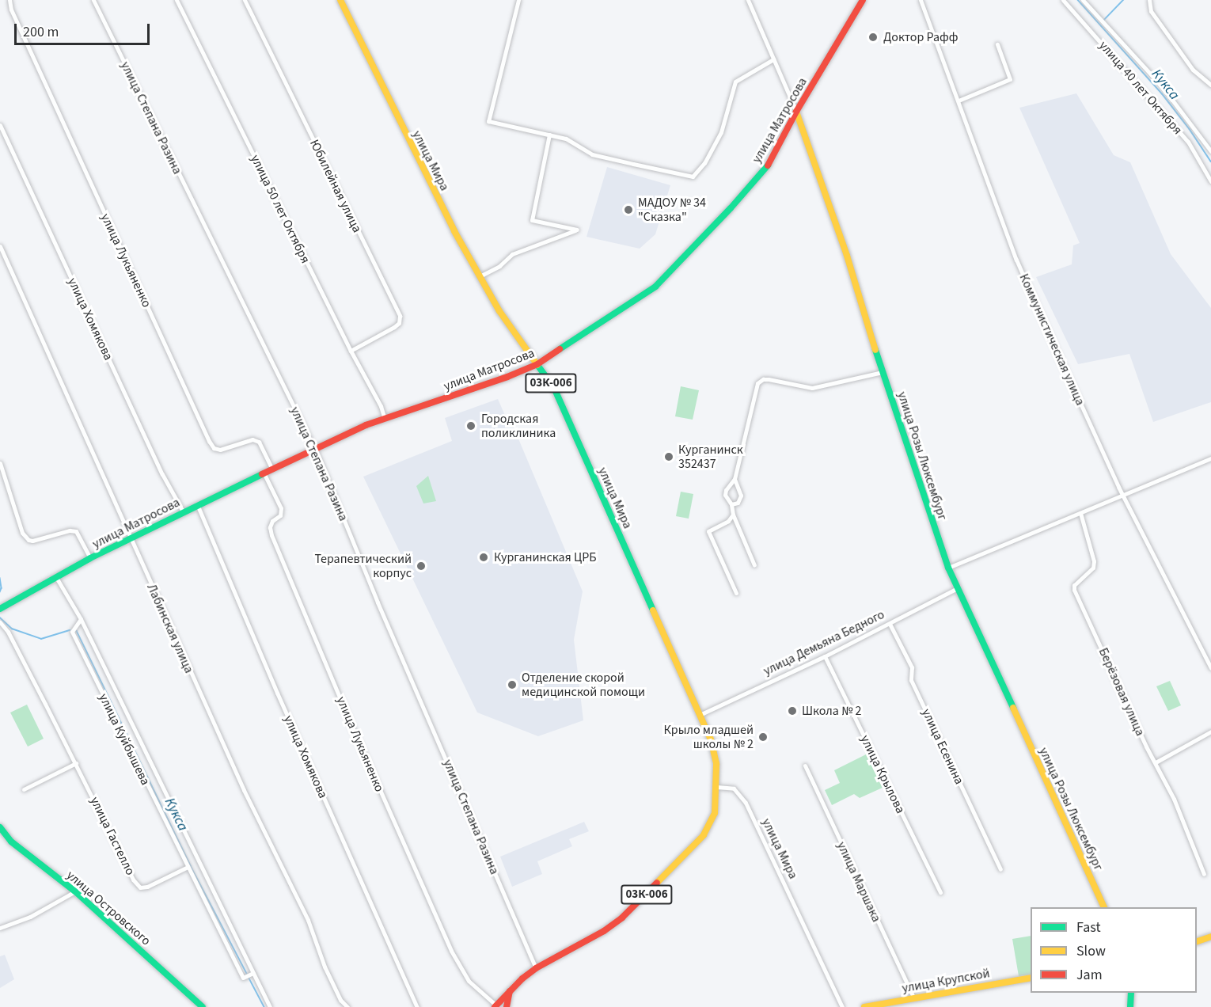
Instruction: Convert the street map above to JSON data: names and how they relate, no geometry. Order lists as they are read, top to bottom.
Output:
{
  "streets": {
    "street": [
      "улица 40 лет Октября",
      "улица Степана Разина",
      "улица Матросова",
      "улица Мира",
      "Юбилейная улица",
      "улица 50 лет Октября",
      "улица Лукьяненко",
      "улица Хомякова",
      "Коммунистическая улица",
      "03К-006",
      "улица Розы Люксембург",
      "Лабинская улица",
      "улица Демьяна Бедного",
      "Берёзовая улица",
      "улица Куйбышева",
      "улица Есенина",
      "улица Крылова",
      "улица Гастелло",
      "улица Маршака",
      "улица Островского",
      "улица Крупской"
    ]
  },
  "crossings": [
    ["улица Степана Разина", "улица Матросова"],
    ["улица Степана Разина", "03К-006"],
    ["улица Матросова", "улица Мира"],
    ["улица Матросова", "улица 50 лет Октября"],
    ["улица Матросова", "улица Лукьяненко"],
    ["улица Матросова", "улица Хомякова"],
    ["улица Матросова", "улица Розы Люксембург"],
    ["улица Матросова", "Лабинская улица"],
    ["улица Матросова", "улица Куйбышева"],
    ["улица Мира", "03К-006"],
    ["улица Мира", "улица Демьяна Бедного"],
    ["Юбилейная улица", "улица 50 лет Октября"],
    ["улица Лукьяненко", "03К-006"],
    ["улица Розы Люксембург", "улица Демьяна Бедного"],
    ["улица Демьяна Бедного", "улица Есенина"],
    ["улица Демьяна Бедного", "улица Крылова"],
    ["улица Куйбышева", "улица Гастелло"],
    ["улица Маршака", "улица Крупской"]
  ],
  "water": ["Кукса"],
  "places": [
    "Доктор Рафф",
    "МАДОУ № 34 \"Сказка\"",
    "Городская поликлиника",
    "Курганинск 352437",
    "Курганинская ЦРБ",
    "Терапевтический корпус",
    "Отделение скорой медицинской помощи",
    "Школа № 2",
    "Крыло младшей школы № 2"
  ],
  "legend": ["Fast", "Slow", "Jam"],
  "scale_bar": "200 m"
}
